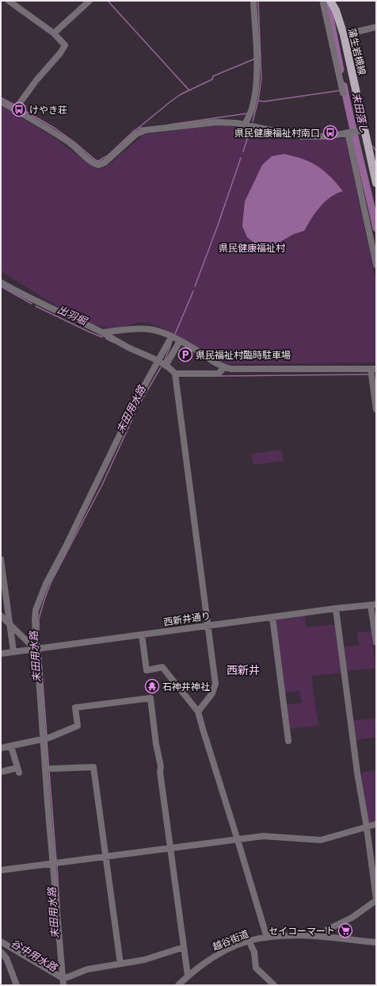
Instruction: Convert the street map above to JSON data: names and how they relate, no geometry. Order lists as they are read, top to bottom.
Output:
{
  "streets": {
    "main road": ["蒲生岩槻線"],
    "street": ["西新井通り", "越谷街道"]
  },
  "districts": ["西新井"],
  "water": [
    "末田落し",
    "出羽堀",
    "末田用水路",
    "谷中用水路"
  ],
  "parks": ["県民健康福祉村"],
  "places": {
    "bus stop": ["けやき荘", "県民健康福祉村南口"],
    "parking": ["県民福祉村臨時駐車場"],
    "temple": ["石神井神社"],
    "supermarket": ["セイコーマート"]
  }
}
